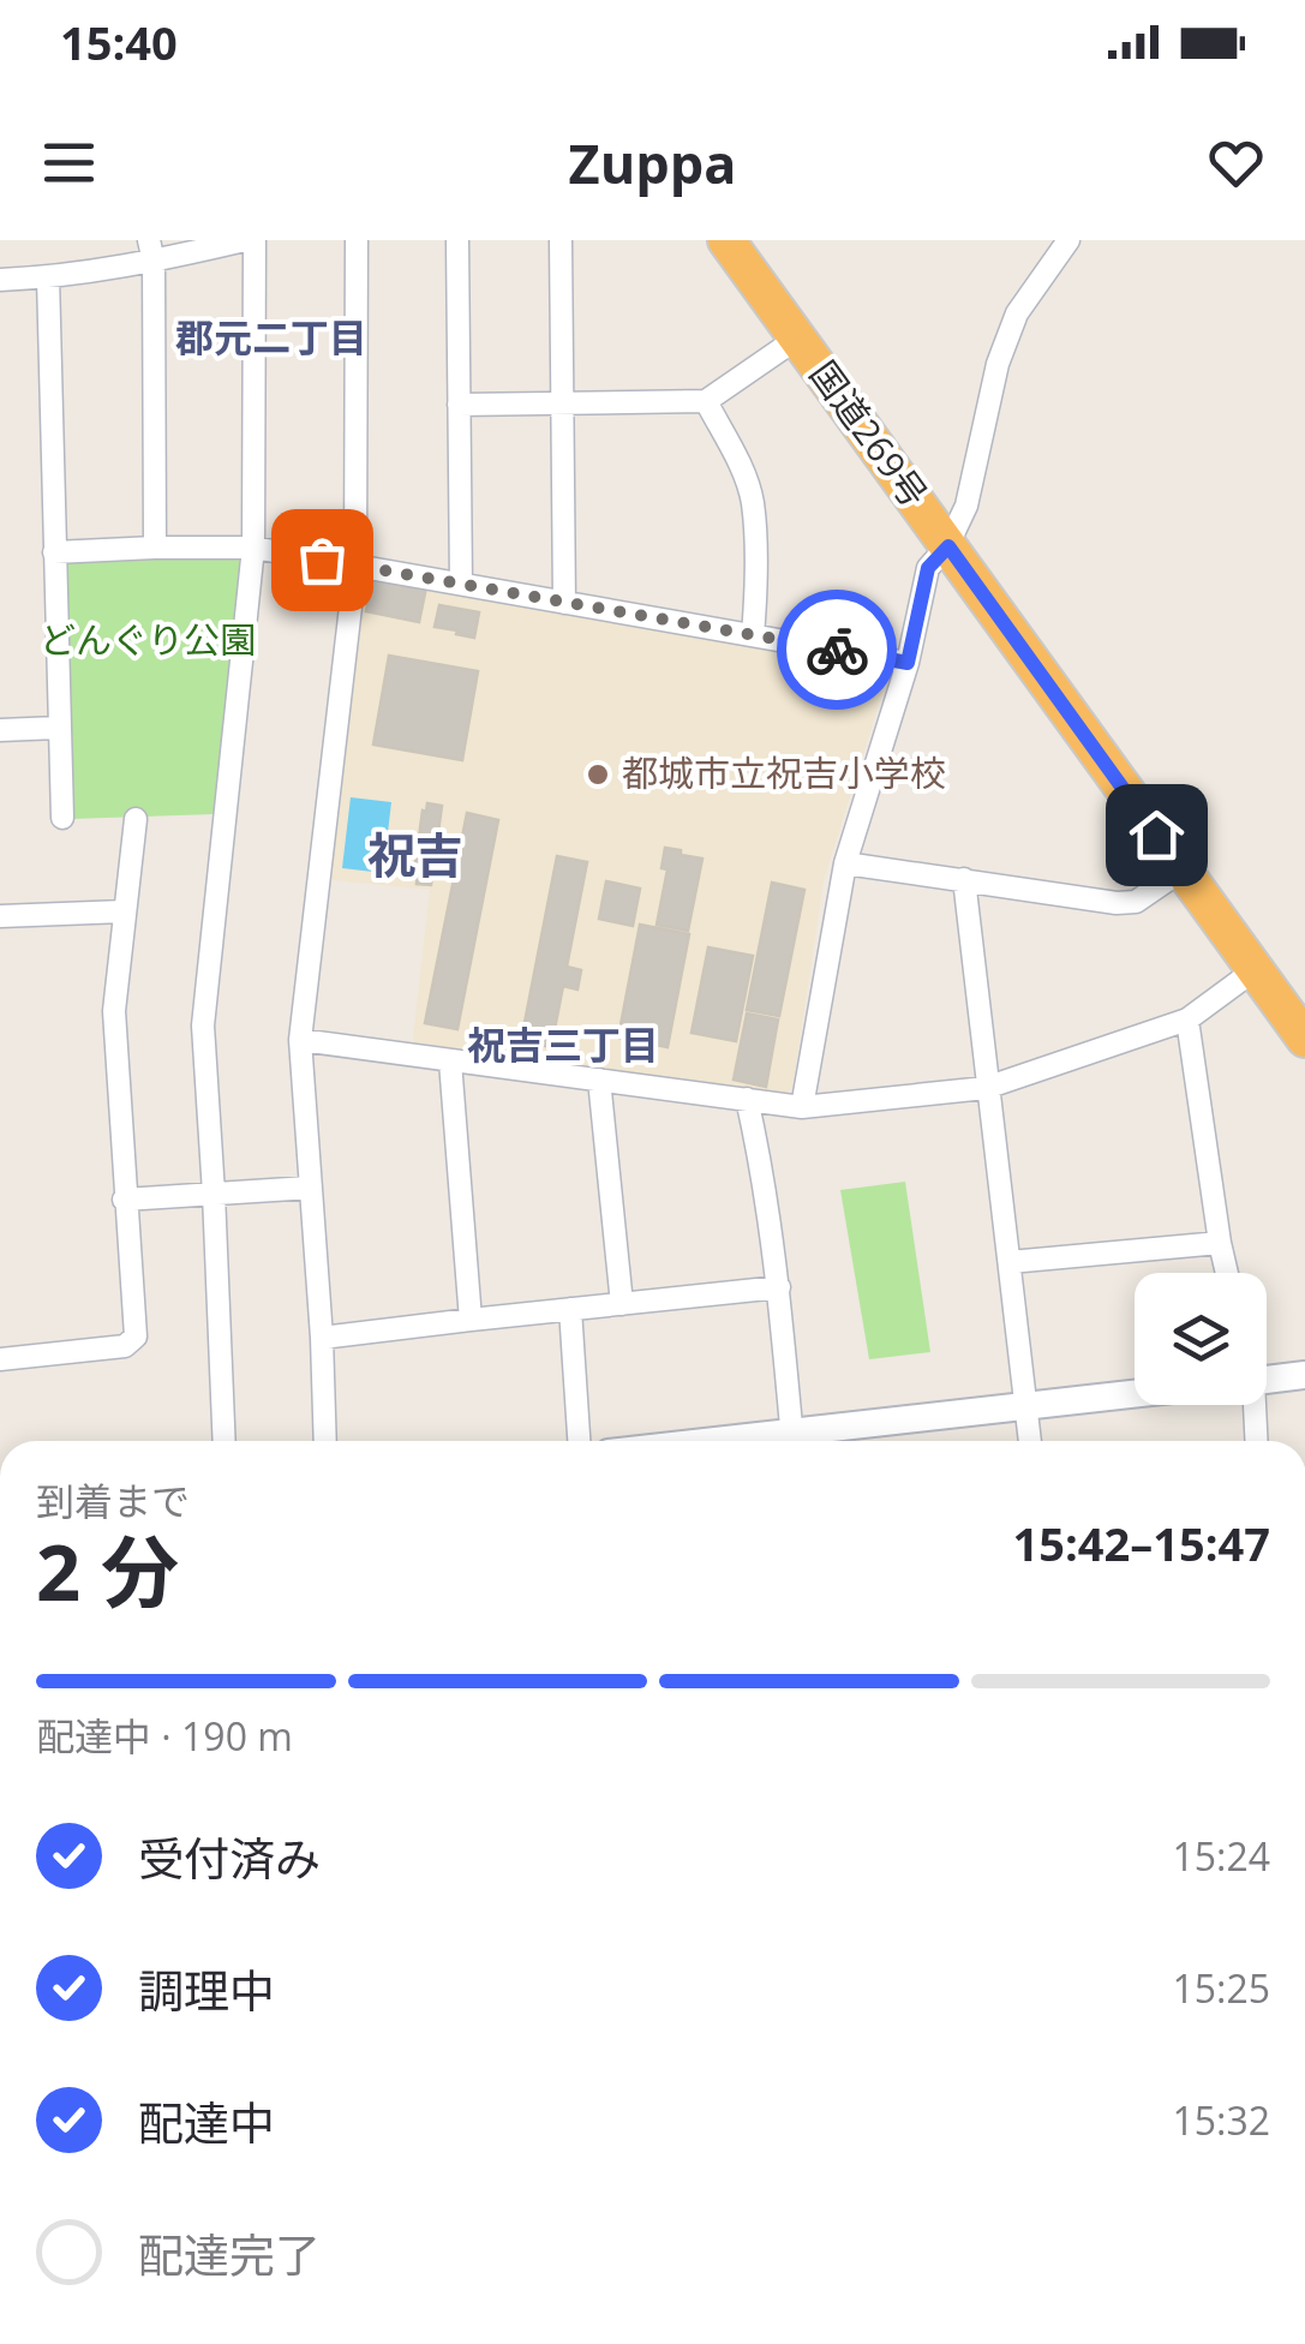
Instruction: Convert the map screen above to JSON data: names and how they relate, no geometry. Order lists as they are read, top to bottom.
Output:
{
  "streets": {
    "highway": ["国道269号"]
  },
  "districts": ["郡元二丁目", "祝吉", "祝吉三丁目"],
  "parks": ["どんぐり公園"],
  "places": ["都城市立祝吉小学校"],
  "page": {
    "status": "15:40",
    "header": "Zuppa",
    "heading": ["2 分", "到着まで", "15:42–15:47"],
    "bar": "配達中 · 190 m",
    "list": [
      ["受付済み", "15:24"],
      ["調理中", "15:25"],
      ["配達中", "15:32"],
      "配達完了"
    ]
  }
}
